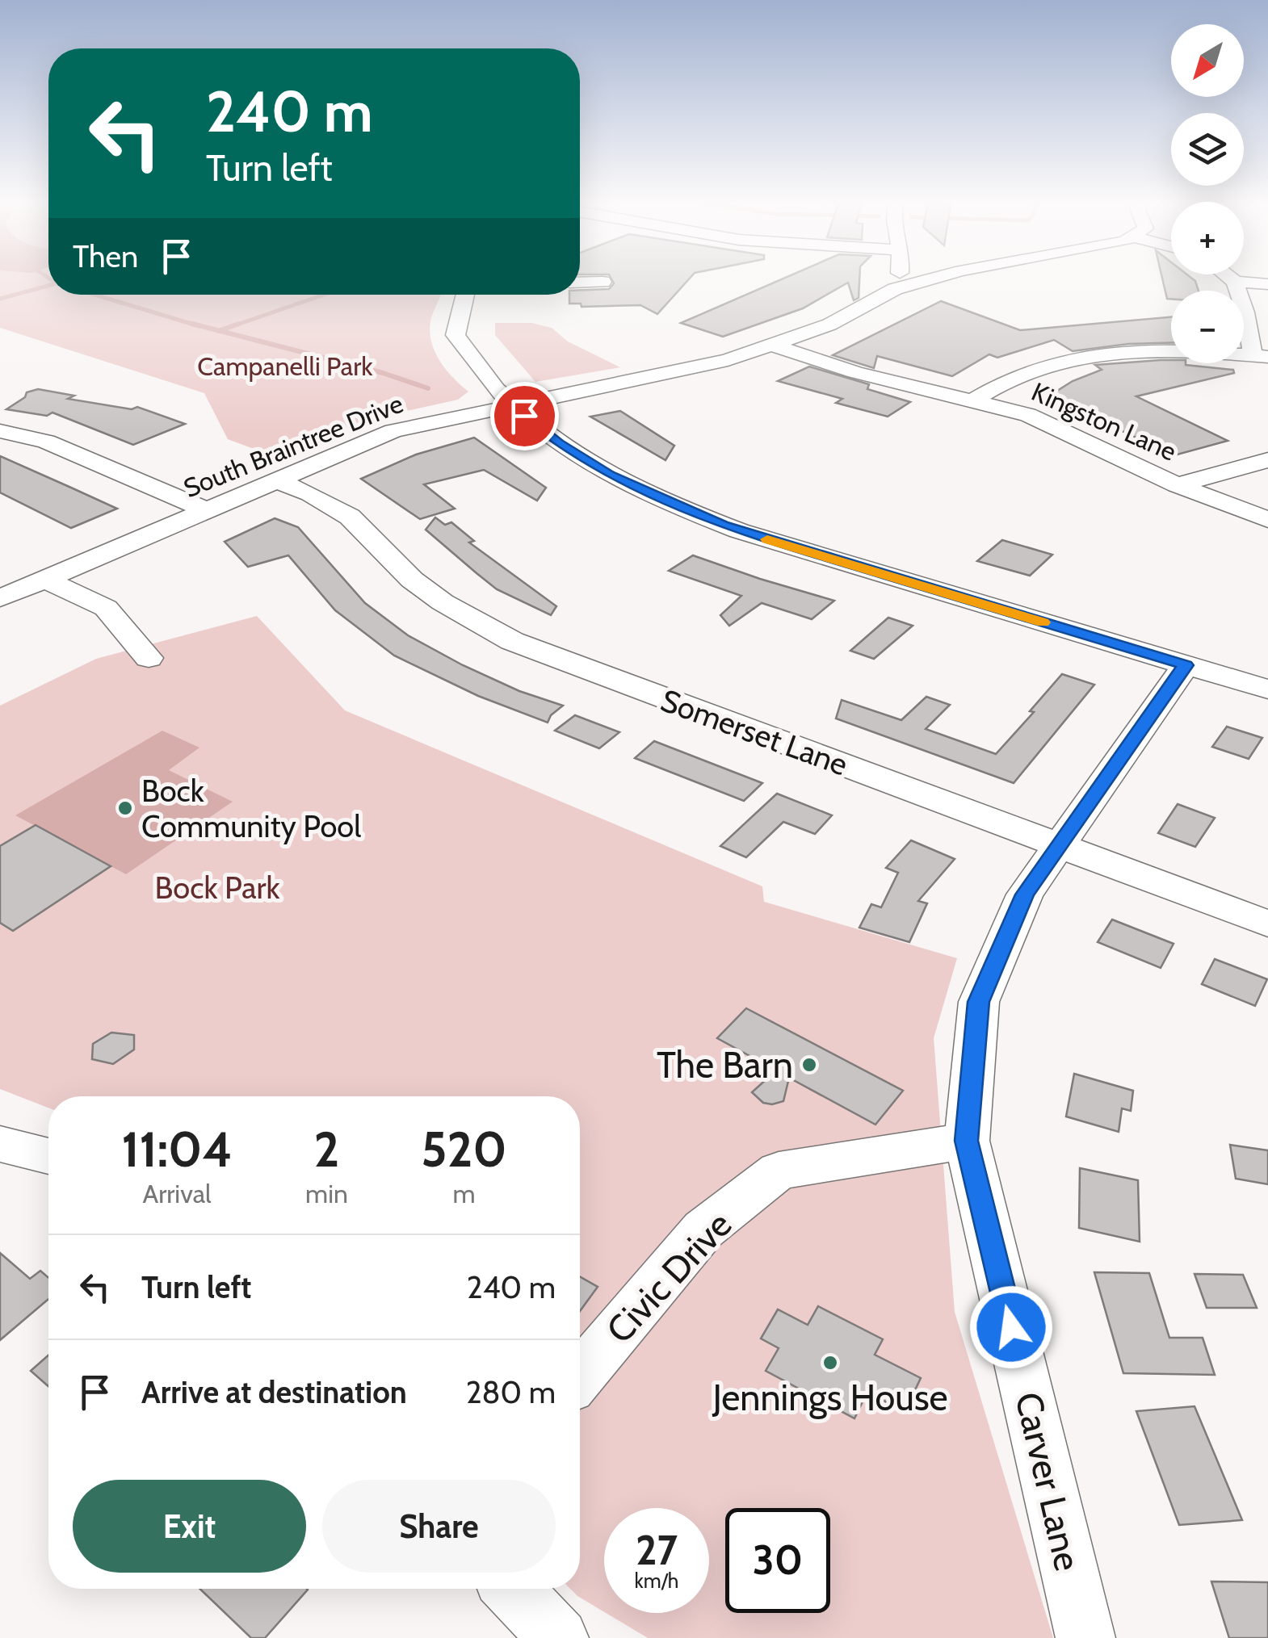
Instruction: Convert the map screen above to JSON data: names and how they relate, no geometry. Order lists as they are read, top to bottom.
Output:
{
  "streets": {
    "street": [
      "Kingston Lane",
      "South Braintree Drive",
      "Somerset Lane",
      "Civic Drive",
      "Carver Lane"
    ]
  },
  "crossings": [
    ["Kingston Lane", "South Braintree Drive"],
    ["South Braintree Drive", "Somerset Lane"],
    ["Somerset Lane", "Carver Lane"],
    ["Civic Drive", "Carver Lane"]
  ],
  "parks": ["Campanelli Park", "Bock Park"],
  "places": ["Bock Community Pool", "The Barn", "Jennings House"],
  "north": "bottom left",
  "page": {
    "map_buttons": ["+", "−"],
    "turn": ["240 m", "Turn left"],
    "then": "Then",
    "eta": [
      "11:04",
      "Arrival",
      "2",
      "min",
      "520",
      "m"
    ],
    "list": [
      {
        "name": "Turn left",
        "value": "240 m"
      },
      {
        "name": "Arrive at destination",
        "value": "280 m"
      }
    ],
    "buttons": ["Exit", "Share"],
    "speed": "27 km/h",
    "limit": "30"
  }
}
